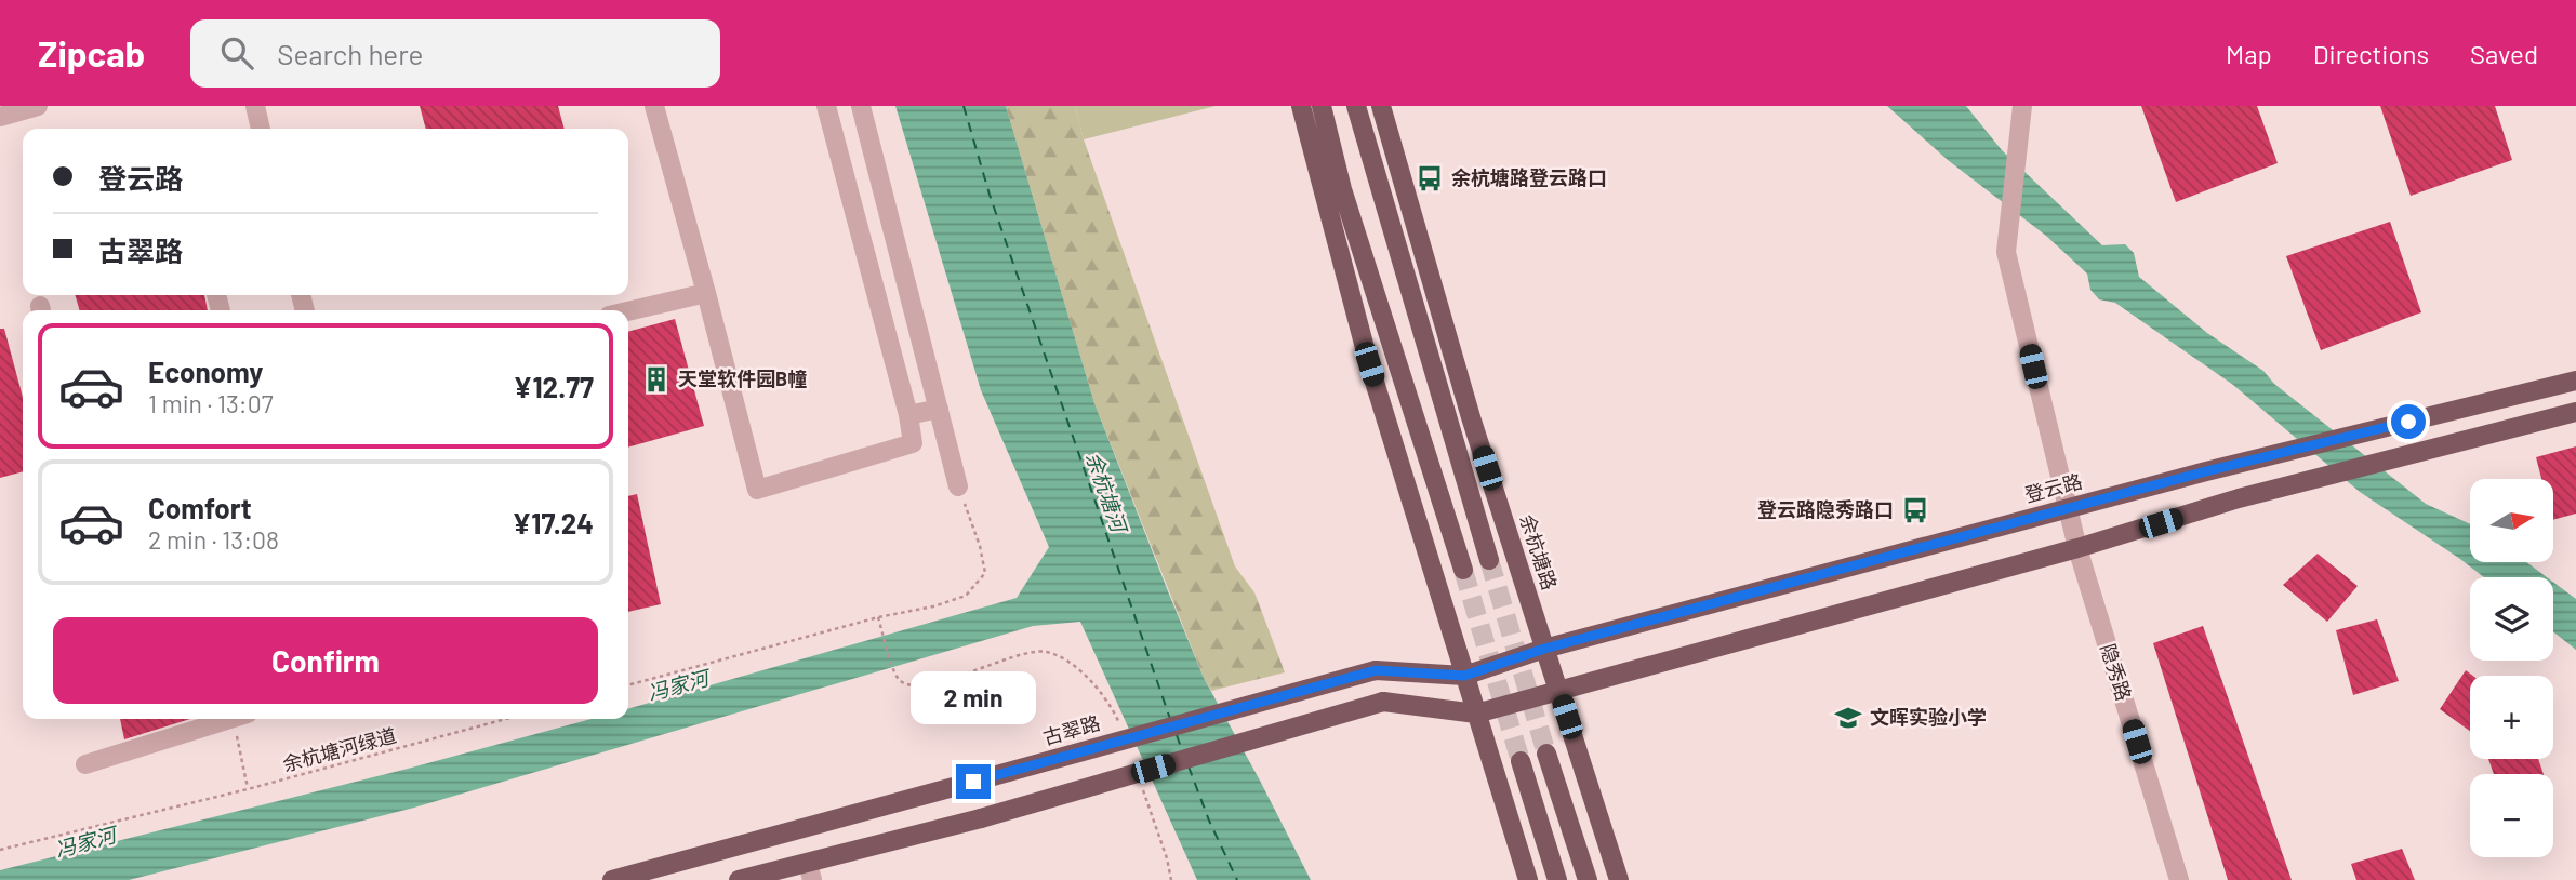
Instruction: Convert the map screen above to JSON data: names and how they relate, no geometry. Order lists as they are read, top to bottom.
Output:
{
  "streets": {
    "main road": ["登云路", "余杭塘路", "古翠路"],
    "street": ["隐秀路"],
    "path": ["余杭塘河绿道"]
  },
  "crossings": [
    ["登云路", "余杭塘路"],
    ["登云路", "隐秀路"],
    ["登云路", "古翠路"],
    ["余杭塘路", "古翠路"]
  ],
  "water": ["余杭塘河", "冯家河"],
  "places": {
    "bus stop": ["余杭塘路登云路口", "登云路隐秀路口"],
    "building": ["天堂软件园B幢"],
    "school or university": ["文晖实验小学"]
  },
  "north": "right",
  "page": {
    "header": "Zipcab",
    "search": "Search here",
    "nav": ["Map", "Directions", "Saved"],
    "banner": ["登云路", "古翠路"],
    "list": [
      {
        "name": "Economy",
        "note": "1 min · 13:07",
        "value": "¥12.77"
      },
      {
        "name": "Comfort",
        "note": "2 min · 13:08",
        "value": "¥17.24"
      }
    ],
    "map_buttons": ["+", "−"],
    "buttons": "Confirm",
    "bubble": "2 min"
  }
}
